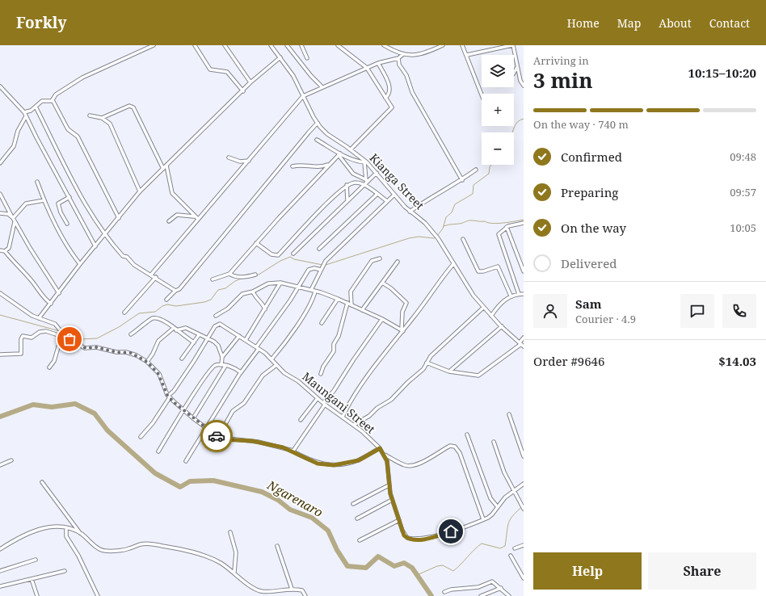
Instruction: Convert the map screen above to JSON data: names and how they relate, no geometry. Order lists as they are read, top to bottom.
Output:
{
  "streets": {
    "street": ["Kianga Street", "Maungani Street"]
  },
  "water": ["Ngarenaro"],
  "page": {
    "header": "Forkly",
    "nav": [
      "Home",
      "Map",
      "About",
      "Contact"
    ],
    "heading": ["3 min", "Arriving in", "10:15–10:20"],
    "panel": [
      "Sam",
      "Courier · 4.9",
      "Order #9646",
      "$14.03"
    ],
    "map_buttons": ["+", "−"],
    "bar": "On the way · 740 m",
    "list": [
      ["Confirmed", "09:48"],
      ["Preparing", "09:57"],
      ["On the way", "10:05"],
      "Delivered"
    ],
    "buttons": ["Help", "Share"]
  }
}
